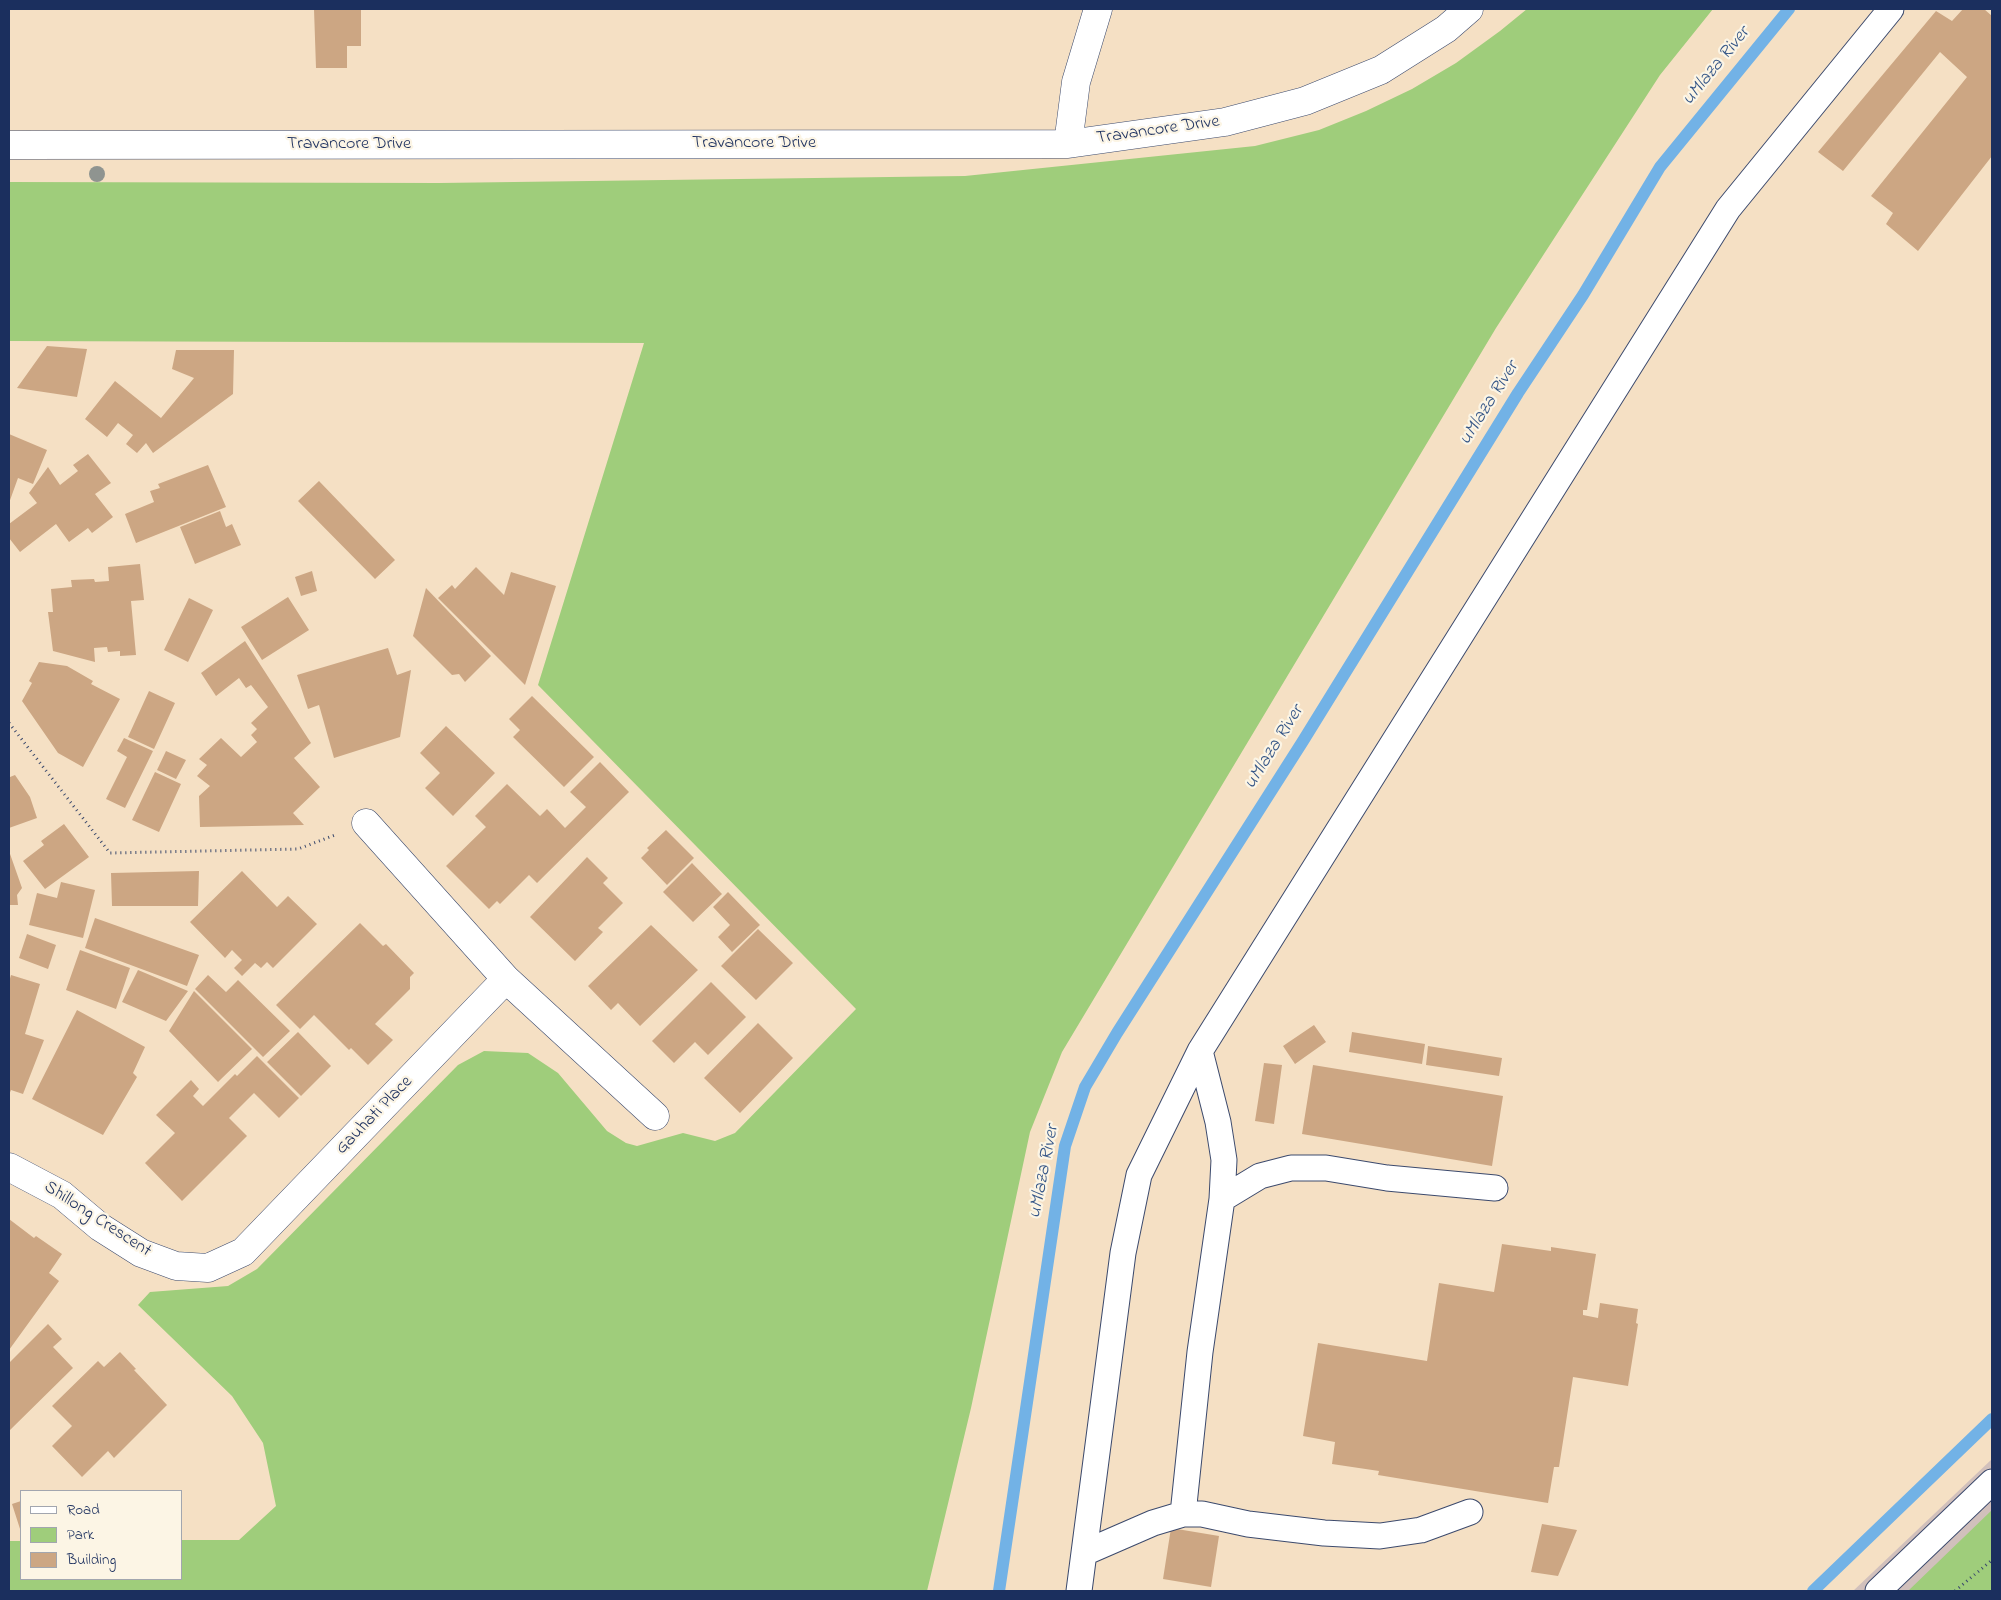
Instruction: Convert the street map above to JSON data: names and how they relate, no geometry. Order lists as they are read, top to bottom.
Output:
{
  "streets": {
    "street": ["Travancore Drive", "Gauhati Place", "Shillong Crescent"]
  },
  "crossings": [
    ["Gauhati Place", "Shillong Crescent"]
  ],
  "water": ["uMlaza River"],
  "legend": ["Road", "Park", "Building"]
}
